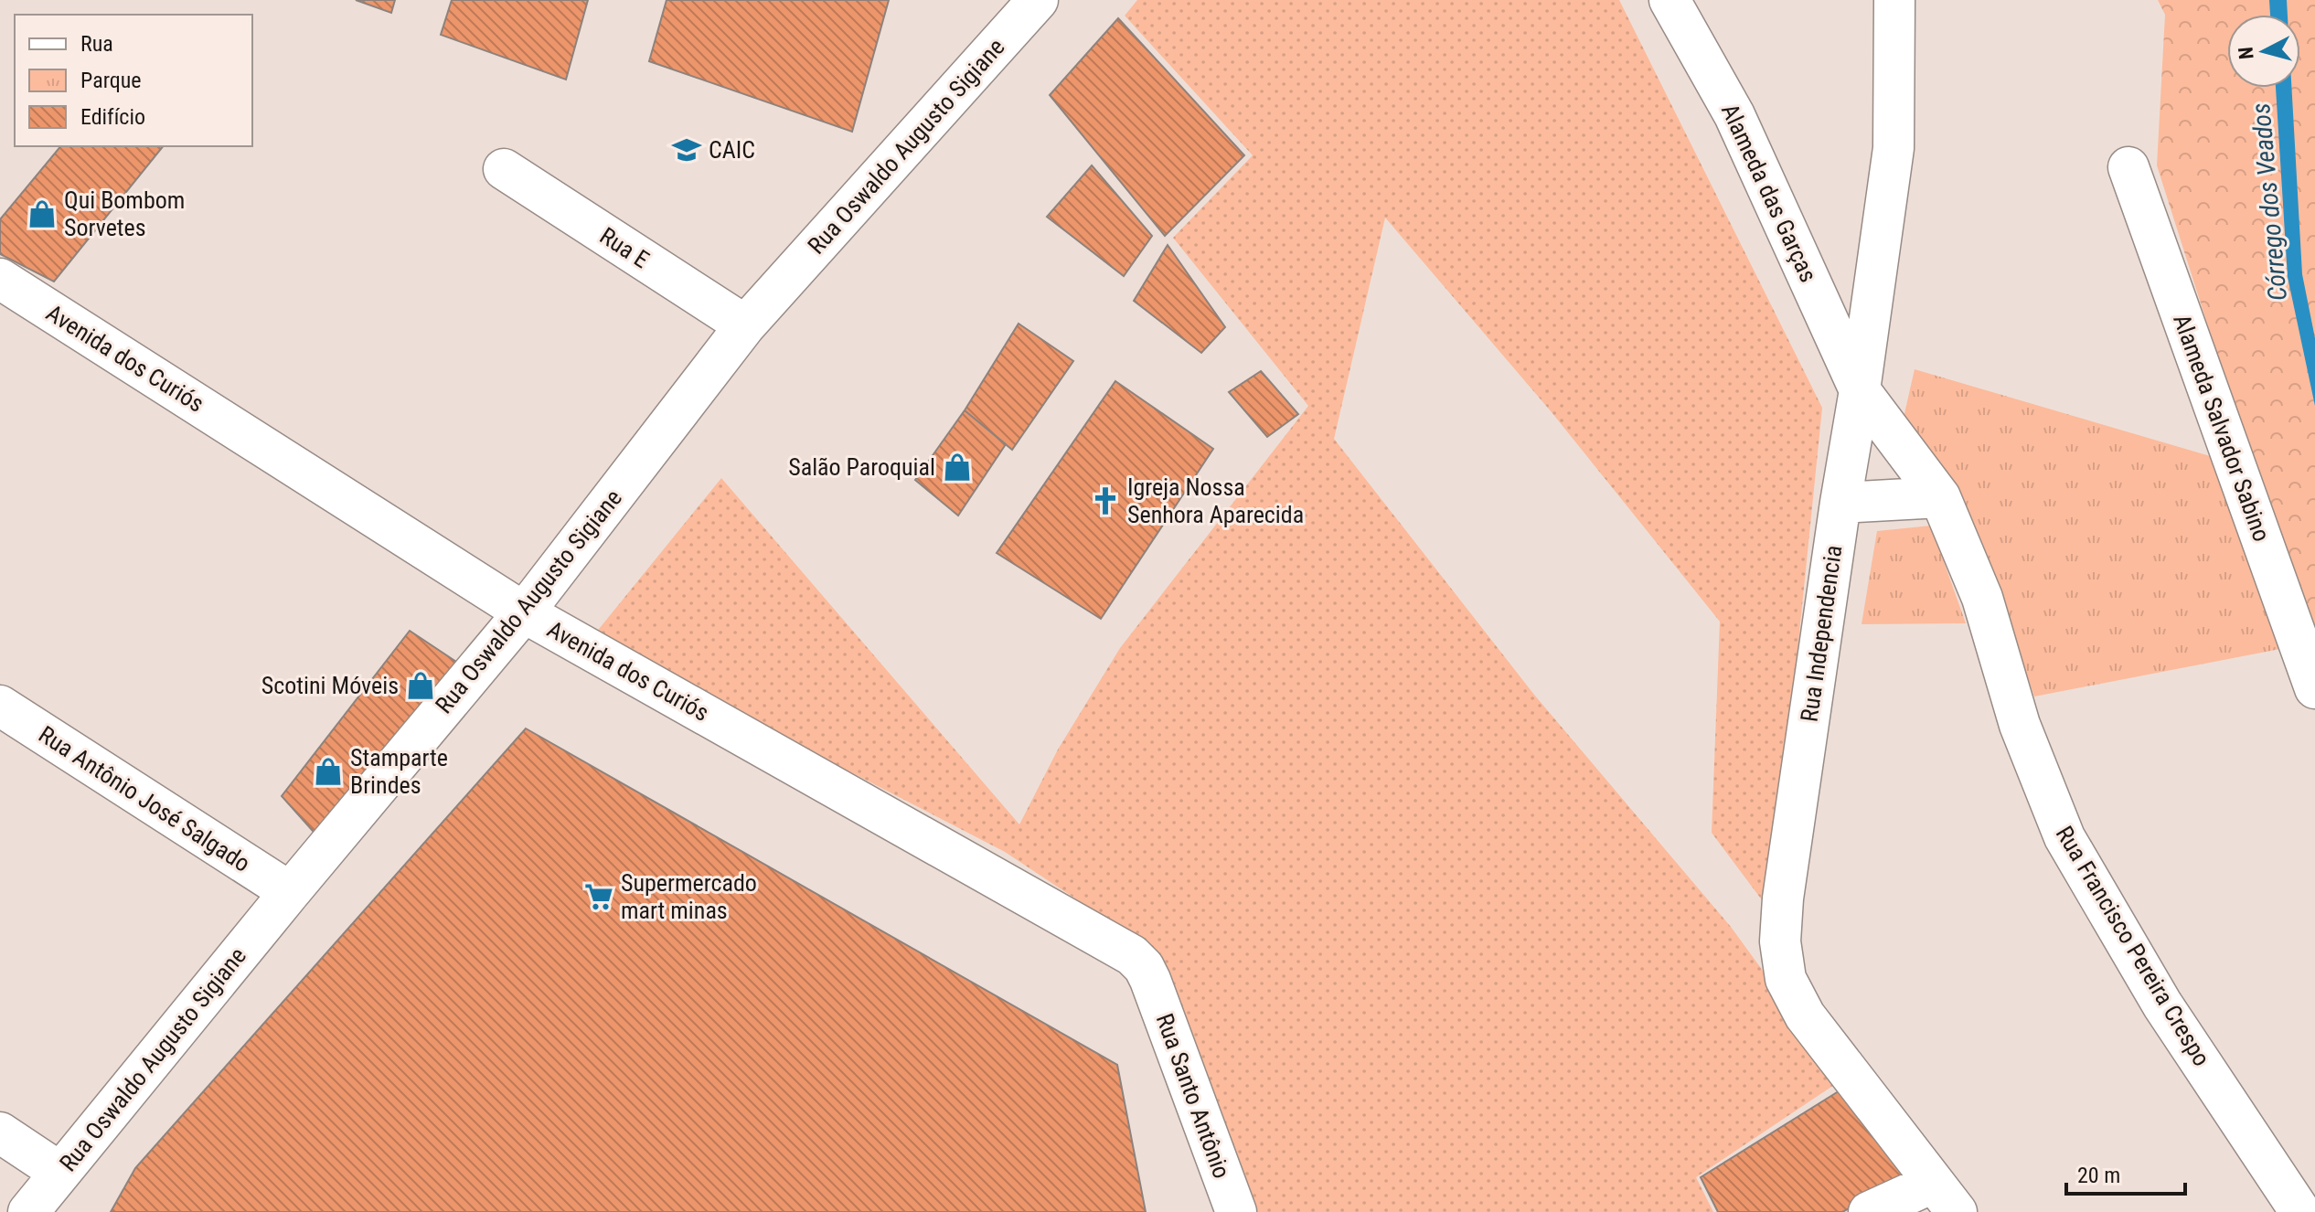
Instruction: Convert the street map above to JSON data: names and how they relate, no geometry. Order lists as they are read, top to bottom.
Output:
{
  "streets": {
    "street": [
      "Rua Oswaldo Augusto Sigiane",
      "Alameda das Garças",
      "Rua E",
      "Avenida dos Curiós",
      "Alameda Salvador Sabino",
      "Rua Independencia",
      "Rua Antônio José Salgado",
      "Rua Francisco Pereira Crespo",
      "Rua Santo Antônio"
    ]
  },
  "crossings": [
    ["Rua Oswaldo Augusto Sigiane", "Rua E"],
    ["Rua Oswaldo Augusto Sigiane", "Avenida dos Curiós"],
    ["Rua Oswaldo Augusto Sigiane", "Rua Antônio José Salgado"],
    ["Alameda das Garças", "Rua Independencia"],
    ["Alameda das Garças", "Rua Francisco Pereira Crespo"],
    ["Avenida dos Curiós", "Rua Santo Antônio"],
    ["Rua Independencia", "Rua Francisco Pereira Crespo"]
  ],
  "water": ["Córrego dos Veados"],
  "places": {
    "school or university": ["CAIC"],
    "shop": [
      "Qui Bombom Sorvetes",
      "Salão Paroquial",
      "Scotini Móveis",
      "Stamparte Brindes"
    ],
    "church": ["Igreja Nossa Senhora Aparecida"],
    "supermarket": ["Supermercado mart minas"]
  },
  "legend": ["Rua", "Parque", "Edifício"],
  "scale_bar": "20 m",
  "north": "left"
}
